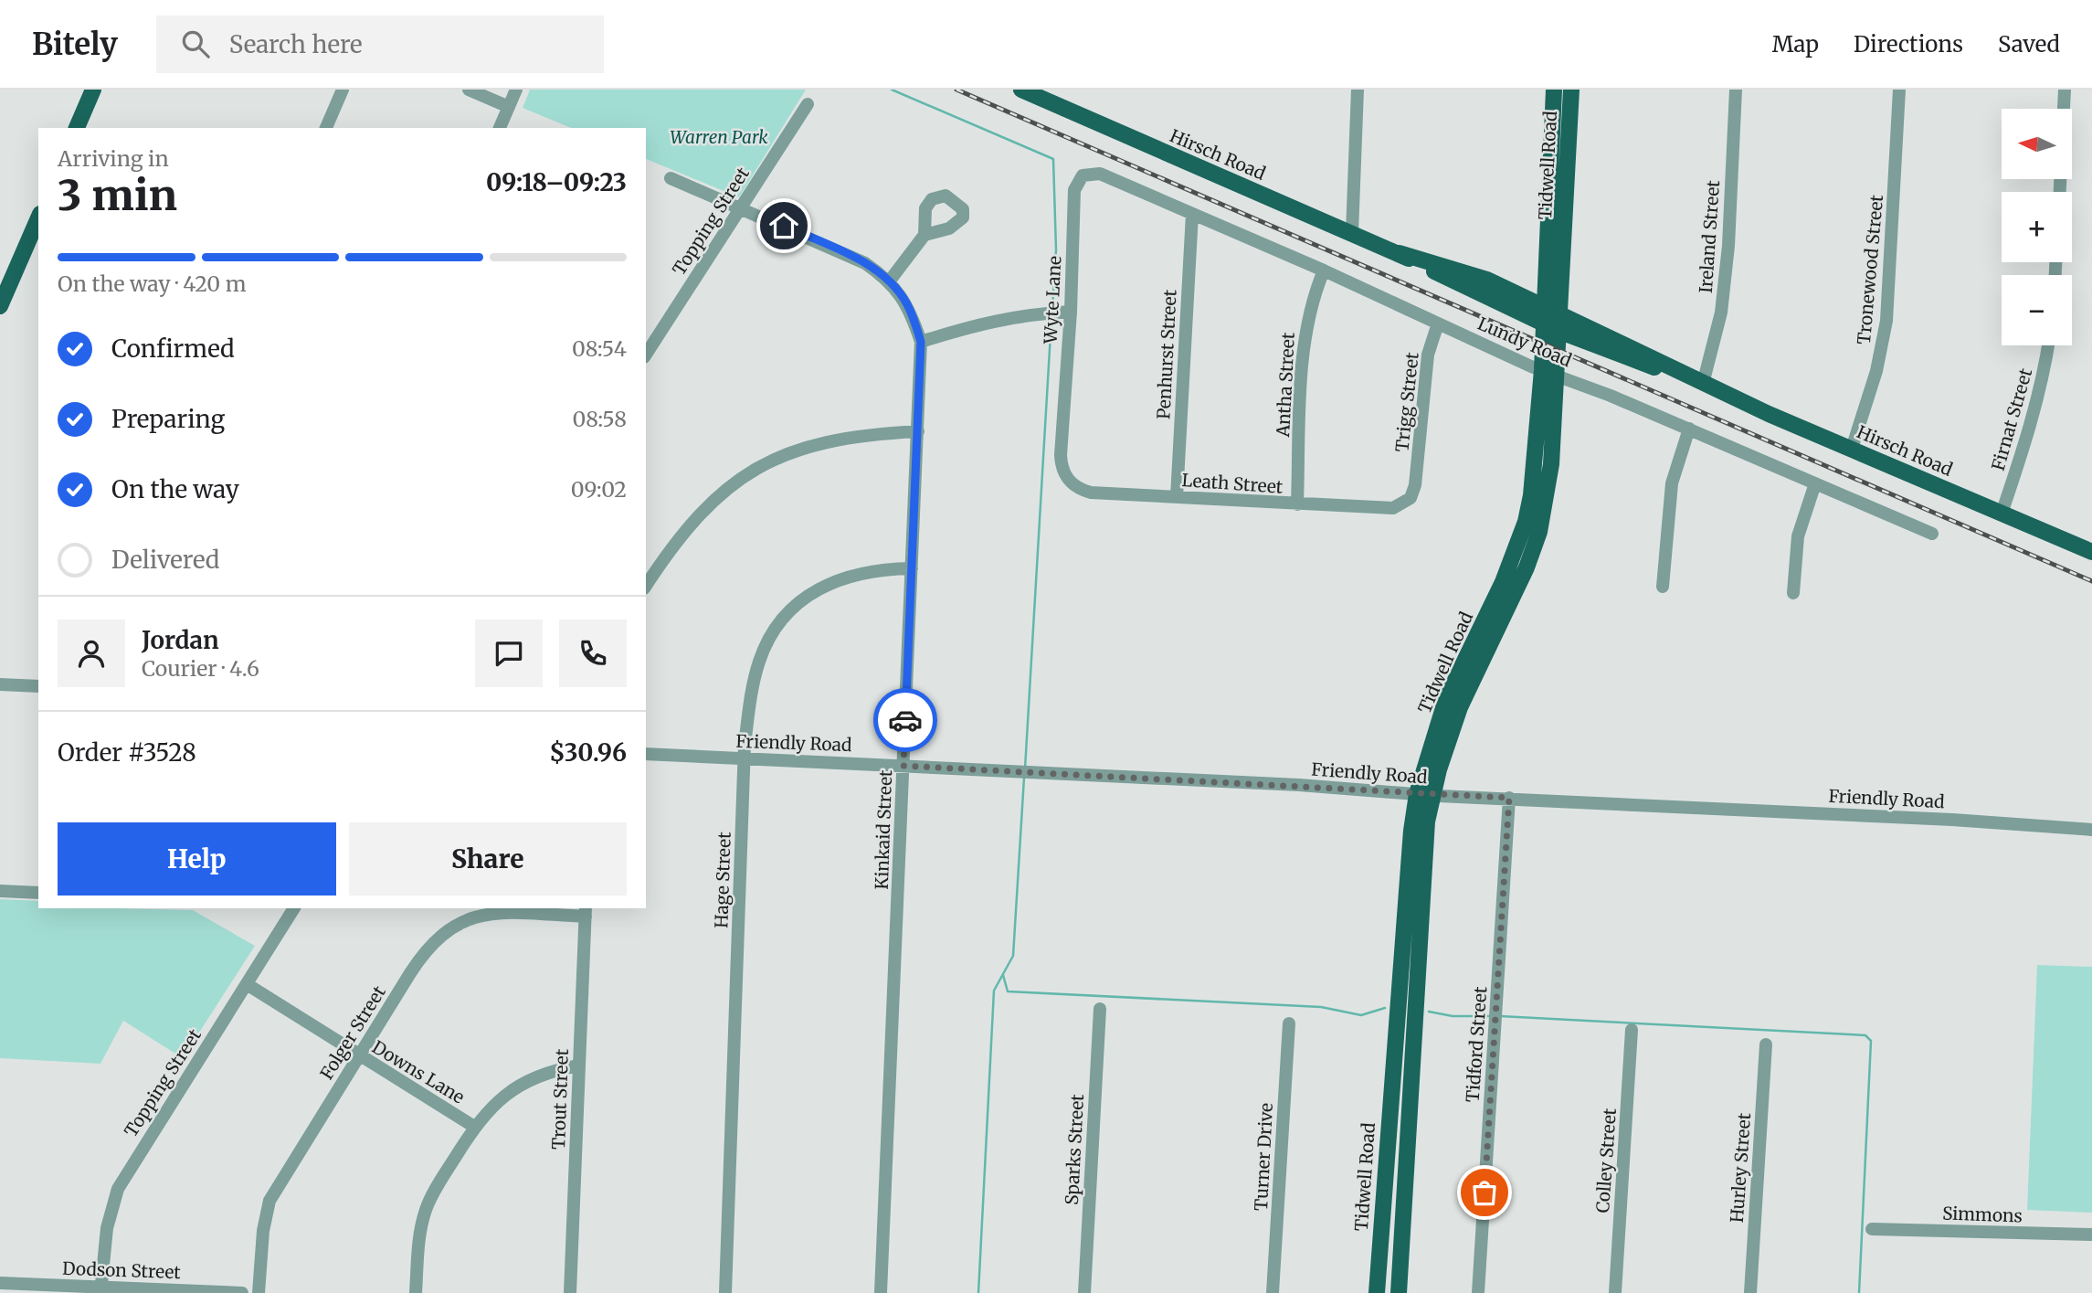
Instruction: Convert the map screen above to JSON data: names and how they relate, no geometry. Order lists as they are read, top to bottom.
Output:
{
  "streets": {
    "main road": ["Hirsch Road", "Tidwell Road"],
    "street": [
      "Topping Street",
      "Ireland Street",
      "Tronewood Street",
      "Wyte Lane",
      "Lundy Road",
      "Penhurst Street",
      "Antha Street",
      "Trigg Street",
      "Firnat Street",
      "Leath Street",
      "Friendly Road",
      "Kinkaid Street",
      "Hage Street",
      "Folger Street",
      "Tidford Street",
      "Downs Lane",
      "Trout Street",
      "Sparks Street",
      "Turner Drive",
      "Colley Street",
      "Hurley Street",
      "Simmons",
      "Dodson Street"
    ]
  },
  "crossings": [
    ["Hirsch Road", "Tidwell Road"],
    ["Hirsch Road", "Ireland Street"],
    ["Hirsch Road", "Tronewood Street"],
    ["Hirsch Road", "Firnat Street"],
    ["Tidwell Road", "Lundy Road"],
    ["Tidwell Road", "Friendly Road"],
    ["Topping Street", "Downs Lane"],
    ["Topping Street", "Dodson Street"],
    ["Wyte Lane", "Lundy Road"],
    ["Wyte Lane", "Leath Street"],
    ["Lundy Road", "Penhurst Street"],
    ["Lundy Road", "Antha Street"],
    ["Lundy Road", "Trigg Street"],
    ["Penhurst Street", "Leath Street"],
    ["Antha Street", "Leath Street"],
    ["Trigg Street", "Leath Street"],
    ["Friendly Road", "Kinkaid Street"],
    ["Friendly Road", "Hage Street"],
    ["Friendly Road", "Tidford Street"],
    ["Kinkaid Street", "Hage Street"],
    ["Folger Street", "Downs Lane"],
    ["Folger Street", "Trout Street"]
  ],
  "parks": ["Warren Park"],
  "north": "left",
  "page": {
    "header": "Bitely",
    "search": "Search here",
    "nav": ["Map", "Directions", "Saved"],
    "map_buttons": ["+", "−"],
    "heading": ["3 min", "Arriving in", "09:18–09:23"],
    "panel": [
      "Jordan",
      "Courier · 4.6",
      "Order #3528",
      "$30.96"
    ],
    "bar": "On the way · 420 m",
    "list": [
      ["Confirmed", "08:54"],
      ["Preparing", "08:58"],
      ["On the way", "09:02"],
      "Delivered"
    ],
    "buttons": ["Help", "Share"]
  }
}
